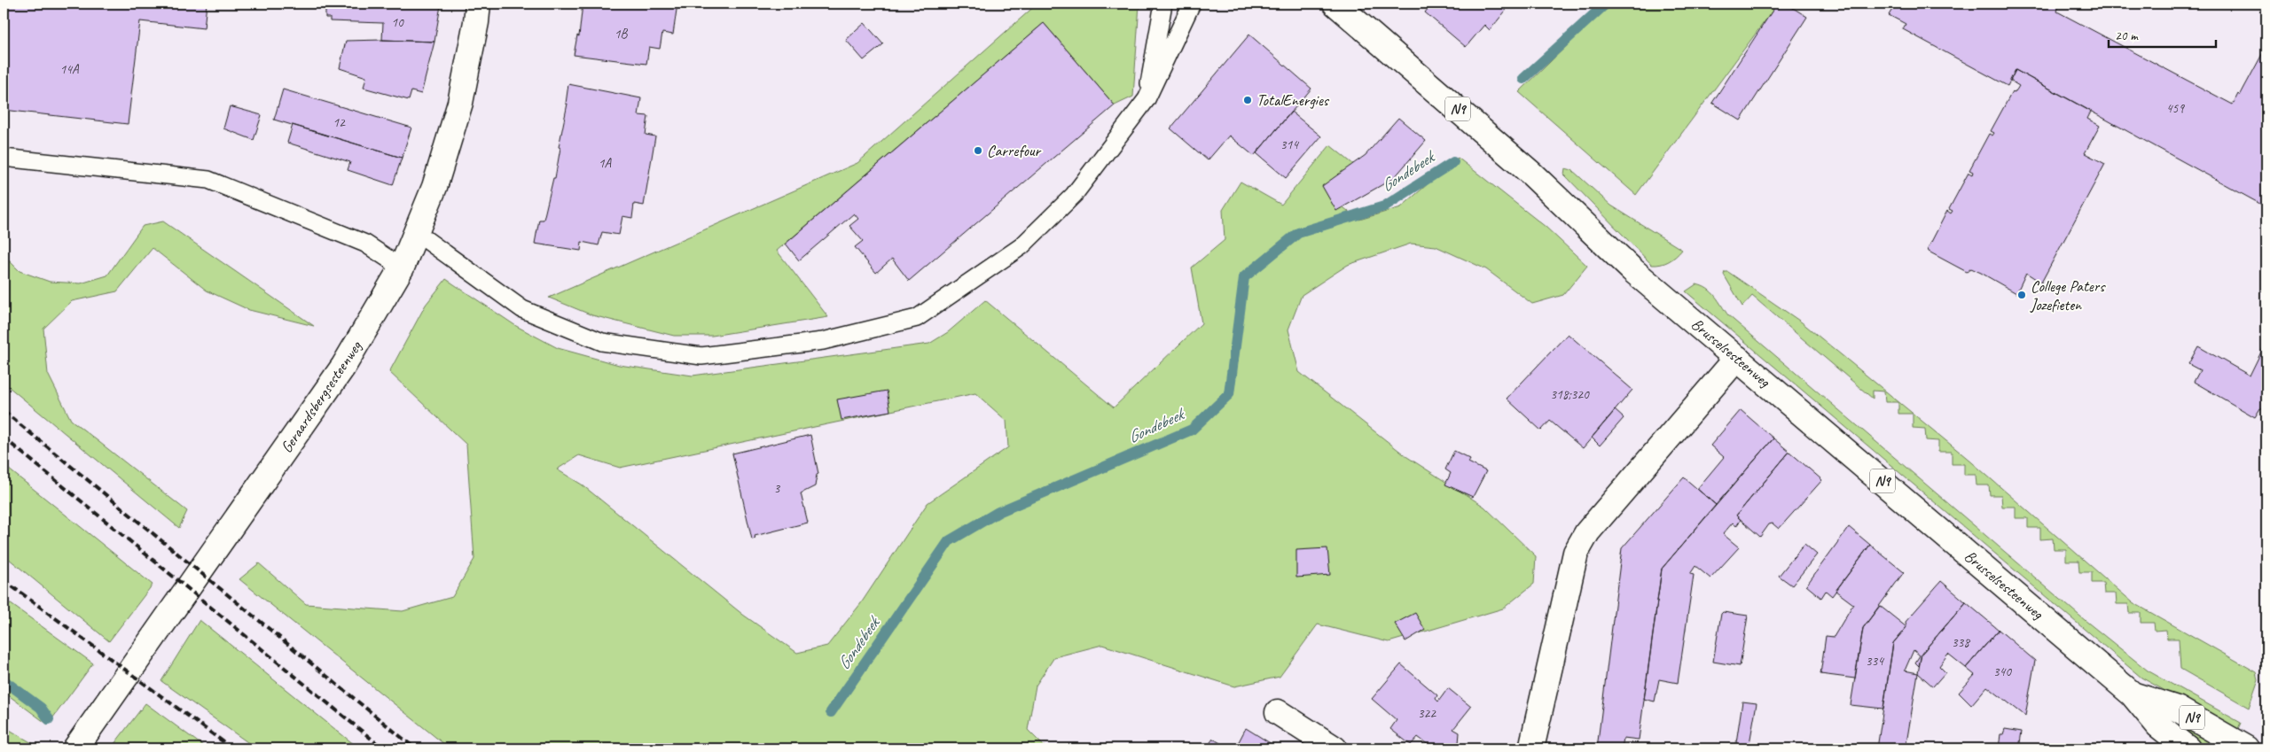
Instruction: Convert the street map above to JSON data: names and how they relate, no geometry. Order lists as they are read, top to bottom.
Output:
{
  "streets": {
    "main road": ["N9", "Brusselsesteenweg", "Geraardsbergsesteenweg"]
  },
  "water": ["Gondebeek"],
  "places": ["TotalEnergies", "Carrefour", "College Paters Jozefieten"],
  "house_numbers": [
    "10",
    "1B",
    "14A",
    "459",
    "12",
    "314",
    "1A",
    "318;320",
    "3",
    "338",
    "334",
    "340",
    "322"
  ],
  "scale_bar": "20 m"
}
